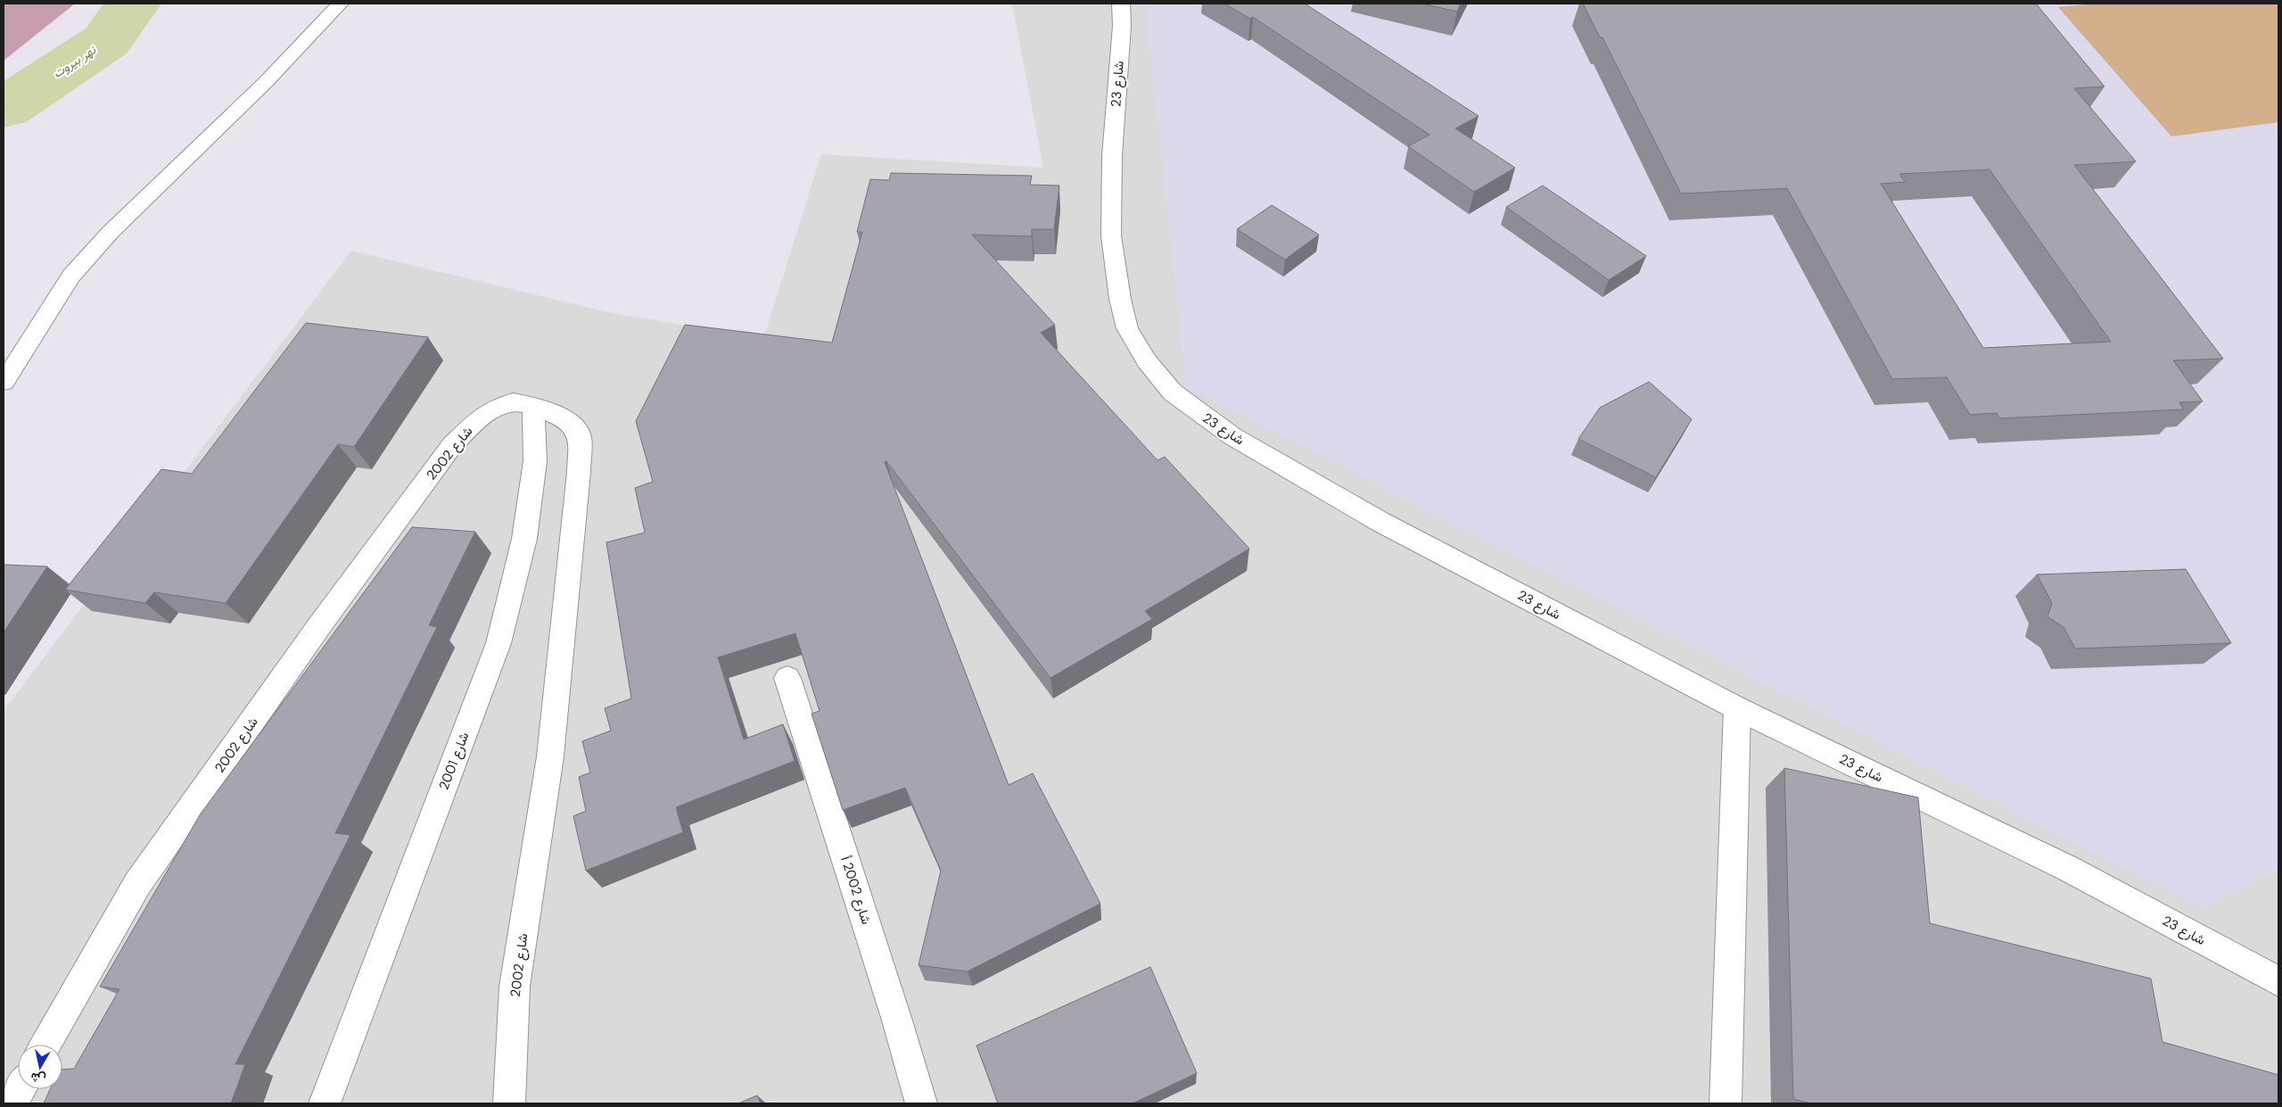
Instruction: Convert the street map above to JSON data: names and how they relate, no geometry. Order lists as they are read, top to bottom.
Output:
{
  "streets": {
    "street": [
      "شارع 23",
      "شارع 2002",
      "شارع 2001",
      "شارع 2002 أ"
    ]
  },
  "crossings": [
    ["شارع 2002", "شارع 2001"]
  ],
  "water": ["نهر بيروت"],
  "north": "bottom"
}
